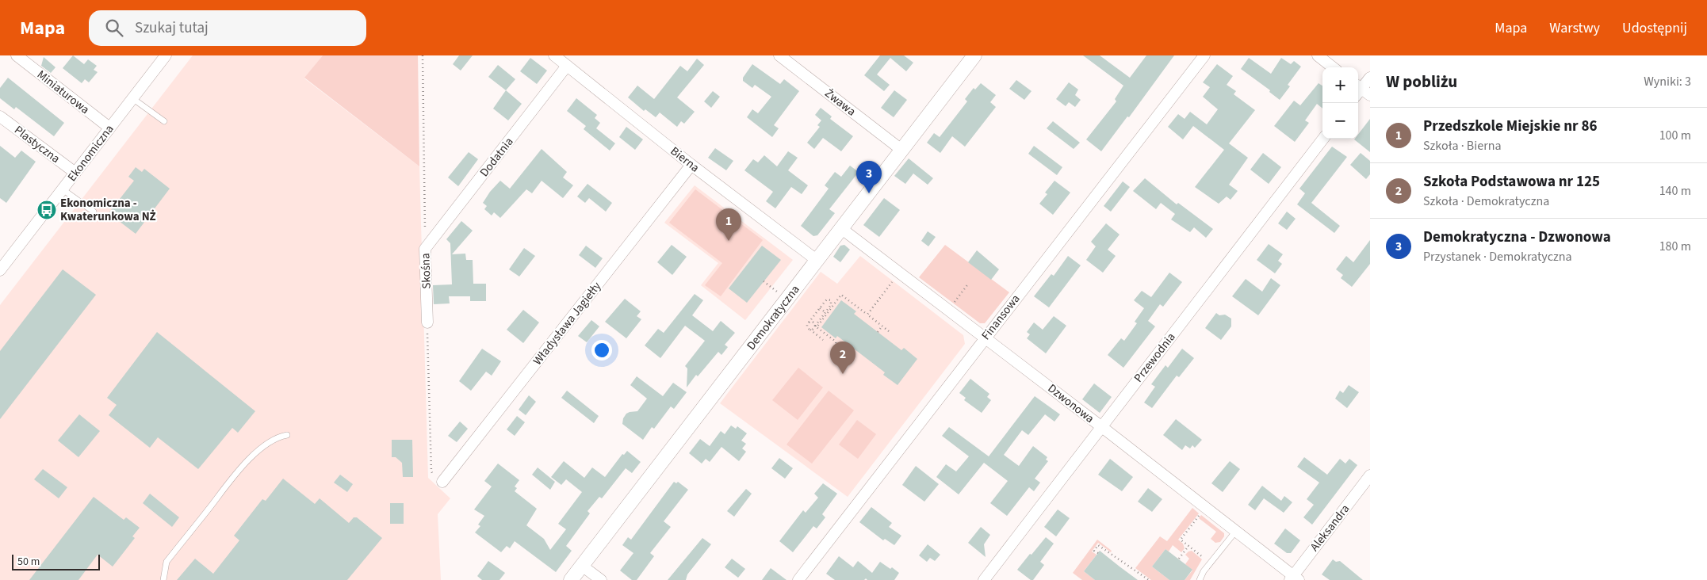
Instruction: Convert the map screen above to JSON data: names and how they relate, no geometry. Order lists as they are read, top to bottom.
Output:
{
  "streets": {
    "street": [
      "Miniaturowa",
      "Żwawa",
      "Plastyczna",
      "Ekonomiczna",
      "Dodatnia",
      "Bierna",
      "Skośna",
      "Finansowa",
      "Demokratyczna",
      "Władysława Jagiełły",
      "Przewodnia",
      "Dzwonowa",
      "Aleksandra"
    ]
  },
  "crossings": [
    ["Miniaturowa", "Ekonomiczna"],
    ["Żwawa", "Demokratyczna"],
    ["Plastyczna", "Ekonomiczna"],
    ["Dodatnia", "Bierna"],
    ["Dodatnia", "Skośna"],
    ["Bierna", "Demokratyczna"],
    ["Bierna", "Władysława Jagiełły"],
    ["Finansowa", "Dzwonowa"],
    ["Demokratyczna", "Dzwonowa"],
    ["Przewodnia", "Dzwonowa"],
    ["Dzwonowa", "Aleksandra"]
  ],
  "places": {
    "bus stop": ["Ekonomiczna - Kwaterunkowa NŻ"]
  },
  "scale_bar": "50 m",
  "page": {
    "header": "Mapa",
    "search": "Szukaj tutaj",
    "nav": ["Mapa", "Warstwy", "Udostępnij"],
    "heading": ["W pobliżu", "Wyniki: 3"],
    "map_buttons": ["+", "−"],
    "list": [
      {
        "mark": "1",
        "name": "Przedszkole Miejskie nr 86",
        "note": "Szkoła · Bierna",
        "value": "100 m"
      },
      {
        "mark": "2",
        "name": "Szkoła Podstawowa nr 125",
        "note": "Szkoła · Demokratyczna",
        "value": "140 m"
      },
      {
        "mark": "3",
        "name": "Demokratyczna - Dzwonowa",
        "note": "Przystanek · Demokratyczna",
        "value": "180 m"
      }
    ],
    "pins": ["3", "1", "2"],
    "scale": "50 m"
  }
}
